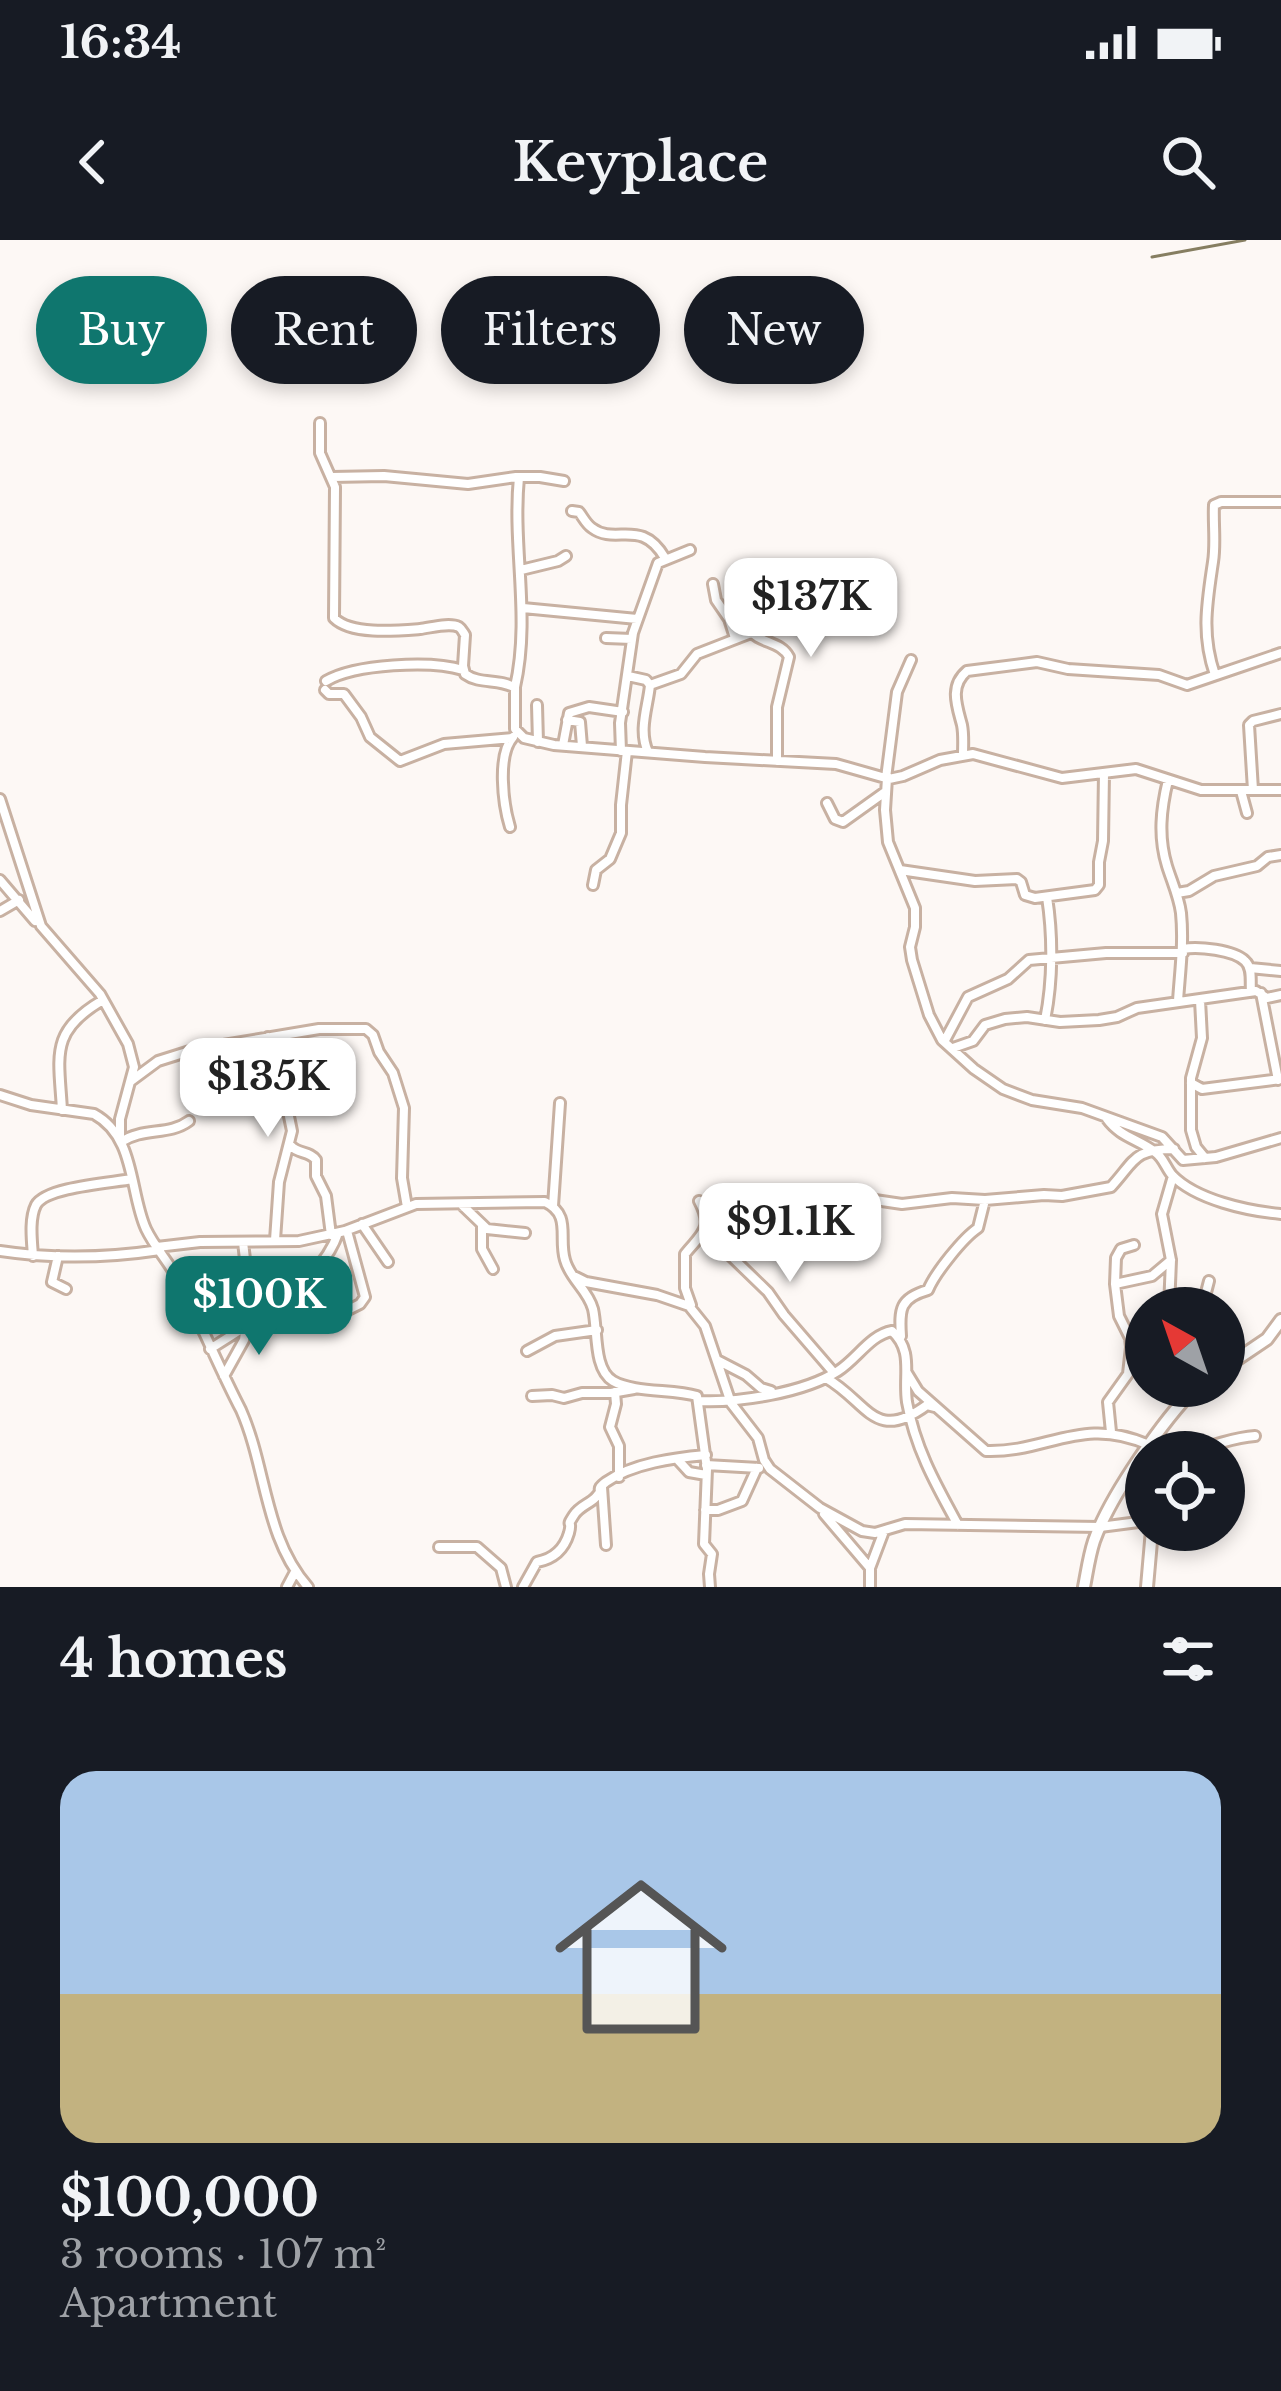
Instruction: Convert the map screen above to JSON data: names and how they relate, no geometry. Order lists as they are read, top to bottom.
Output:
{
  "north": "top left",
  "page": {
    "status": "16:34",
    "header": "Keyplace",
    "chip": [
      "Buy",
      "Rent",
      "Filters",
      "New"
    ],
    "price": [
      "$137K",
      "$135K",
      "$91.1K",
      "$100K"
    ],
    "heading": "4 homes",
    "list": [
      {
        "name": "$100,000",
        "note": "3 rooms · 107 m² · Apartment"
      }
    ]
  }
}
